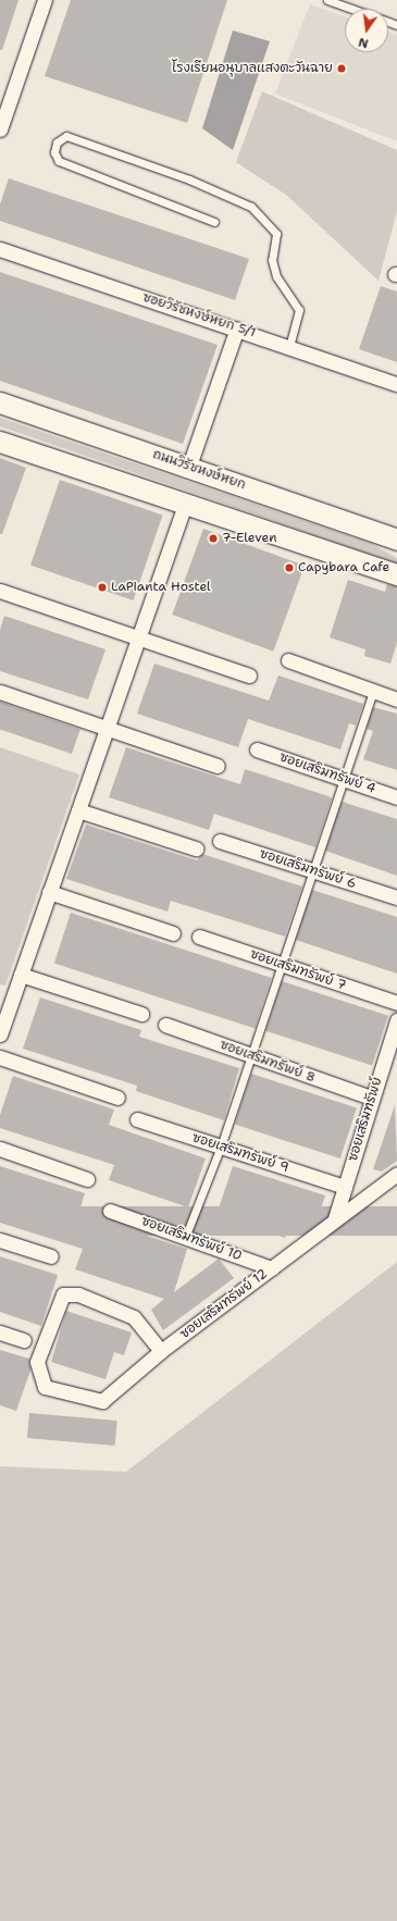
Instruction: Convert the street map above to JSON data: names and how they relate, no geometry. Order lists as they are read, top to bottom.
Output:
{
  "streets": {
    "main road": ["ถนนวิรัชหงษ์หยก"],
    "street": [
      "ซอยวิรัชหงษ์หยก 5/1",
      "ซอยเสริมทรัพย์ 4",
      "ซอยเสริมทรัพย์ 6",
      "ซอยเสริมทรัพย์ 7",
      "ซอยเสริมทรัพย์ 8",
      "ซอยเสริมทรัพย์",
      "ซอยเสริมทรัพย์ 9",
      "ซอยเสริมทรัพย์ 10",
      "ซอยเสริมทรัพย์ 12"
    ]
  },
  "crossings": [
    ["ซอยเสริมทรัพย์ 8", "ซอยเสริมทรัพย์"],
    ["ซอยเสริมทรัพย์", "ซอยเสริมทรัพย์ 9"],
    ["ซอยเสริมทรัพย์", "ซอยเสริมทรัพย์ 12"],
    ["ซอยเสริมทรัพย์ 10", "ซอยเสริมทรัพย์ 12"]
  ],
  "places": [
    "โรงเรียนอนุบาลแสงตะวันฉาย",
    "7-Eleven",
    "Capybara Cafe",
    "LaPianta Hostel"
  ],
  "north": "bottom"
}
